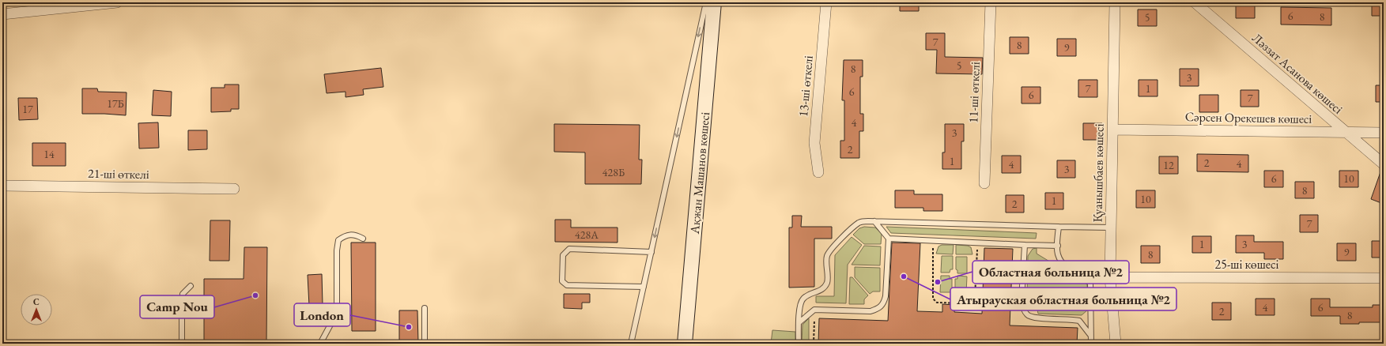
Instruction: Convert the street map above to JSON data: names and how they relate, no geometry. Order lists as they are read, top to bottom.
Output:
{
  "streets": {
    "street": [
      "Ләззат Асанова көшесі",
      "13-ші өткелі",
      "11-ші өткелі",
      "Сәрсен Орекешев көшесі",
      "Ақжан Машанов көшесі",
      "Қуанышбаев көшесі",
      "21-ші өткелі",
      "25-ші көшесі"
    ]
  },
  "crossings": [
    ["Ләззат Асанова көшесі", "Сәрсен Орекешев көшесі"],
    ["Сәрсен Орекешев көшесі", "Қуанышбаев көшесі"],
    ["Қуанышбаев көшесі", "25-ші көшесі"]
  ],
  "places": [
    "Атырауская областная больница №2",
    "Областная больница №2",
    "Camp Nou",
    "London"
  ],
  "house_numbers": [
    "6",
    "8",
    "5",
    "7",
    "8",
    "9",
    "5",
    "8",
    "3",
    "7",
    "1",
    "6",
    "6",
    "7",
    "17Б",
    "17",
    "4",
    "3",
    "2",
    "14",
    "1",
    "2",
    "4",
    "4",
    "12",
    "3",
    "428Б",
    "6",
    "10",
    "8",
    "10",
    "1",
    "2",
    "7",
    "428А",
    "1",
    "3",
    "9",
    "8",
    "4",
    "6",
    "2",
    "8"
  ],
  "north": "top"
}
